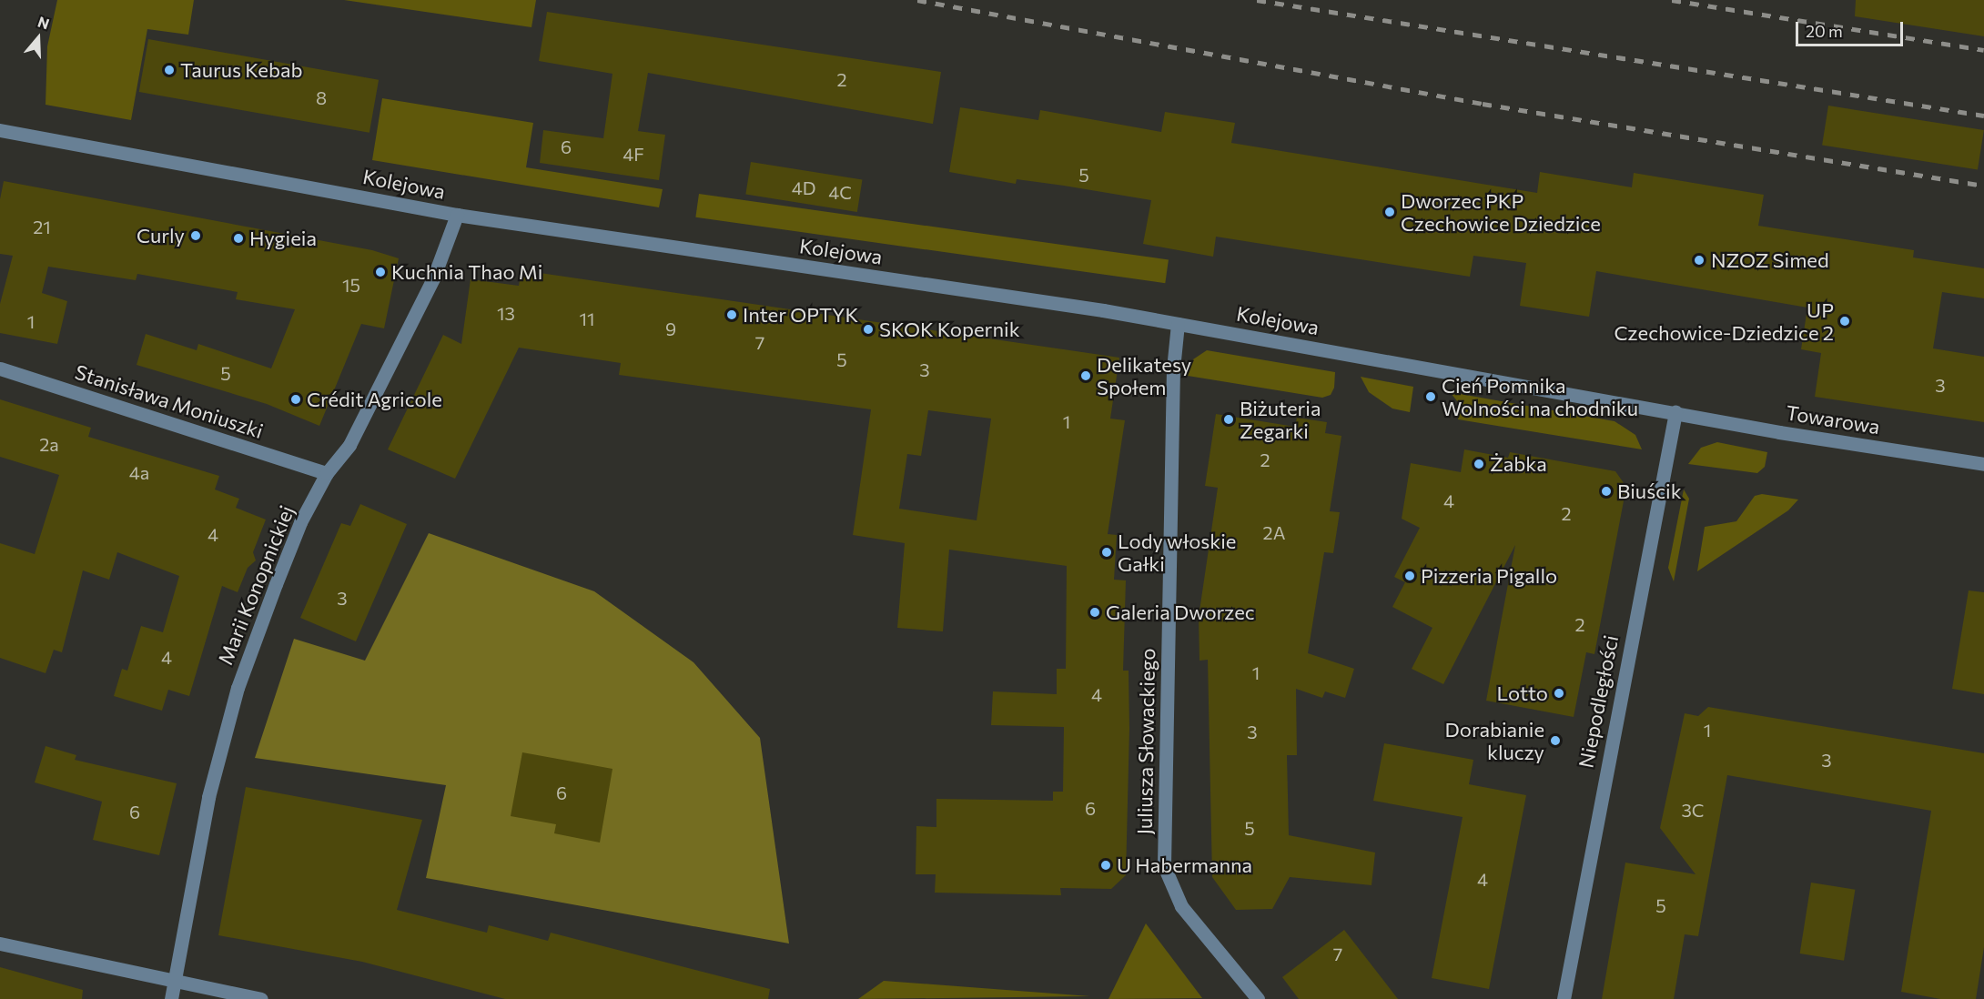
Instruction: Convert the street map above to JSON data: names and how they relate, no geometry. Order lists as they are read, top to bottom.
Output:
{
  "streets": {
    "street": [
      "Kolejowa",
      "Stanisława Moniuszki",
      "Towarowa",
      "Marii Konopnickiej",
      "Niepodległości",
      "Juliusza Słowackiego"
    ]
  },
  "crossings": [
    ["Kolejowa", "Towarowa"],
    ["Kolejowa", "Marii Konopnickiej"],
    ["Kolejowa", "Niepodległości"],
    ["Kolejowa", "Juliusza Słowackiego"],
    ["Stanisława Moniuszki", "Marii Konopnickiej"],
    ["Towarowa", "Niepodległości"]
  ],
  "places": [
    "Taurus Kebab",
    "Dworzec PKP Czechowice Dziedzice",
    "Curly",
    "Hygieia",
    "NZOZ Simed",
    "Kuchnia Thao Mi",
    "Inter OPTYK",
    "UP Czechowice-Dziedzice 2",
    "SKOK Kopernik",
    "Delikatesy Społem",
    "Cień Pomnika Wolności na chodniku",
    "Crédit Agricole",
    "Biżuteria Zegarki",
    "Żabka",
    "Biuścik",
    "Lody włoskie Gałki",
    "Pizzeria Pigallo",
    "Galeria Dworzec",
    "Lotto",
    "Dorabianie kluczy",
    "U Habermanna"
  ],
  "house_numbers": [
    "2",
    "8",
    "6",
    "4F",
    "5",
    "4D",
    "4C",
    "21",
    "15",
    "13",
    "11",
    "1",
    "9",
    "7",
    "5",
    "3",
    "5",
    "3",
    "1",
    "2a",
    "2",
    "4a",
    "4",
    "2",
    "2A",
    "4",
    "3",
    "2",
    "4",
    "1",
    "4",
    "1",
    "3",
    "3",
    "6",
    "6",
    "3C",
    "6",
    "5",
    "4",
    "5",
    "7"
  ],
  "scale_bar": "20 m",
  "north": "top"
}
